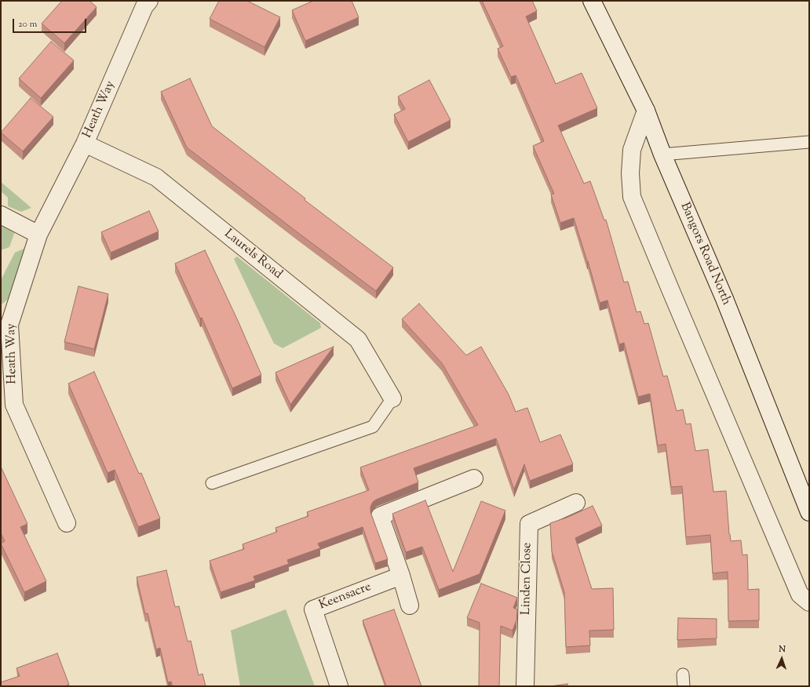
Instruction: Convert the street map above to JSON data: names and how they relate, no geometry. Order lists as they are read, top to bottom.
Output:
{
  "streets": {
    "street": [
      "Heath Way",
      "Bangors Road North",
      "Laurels Road",
      "Linden Close",
      "Keensacre"
    ]
  },
  "crossings": [
    ["Heath Way", "Laurels Road"]
  ],
  "scale_bar": "20 m",
  "north": "top"
}
